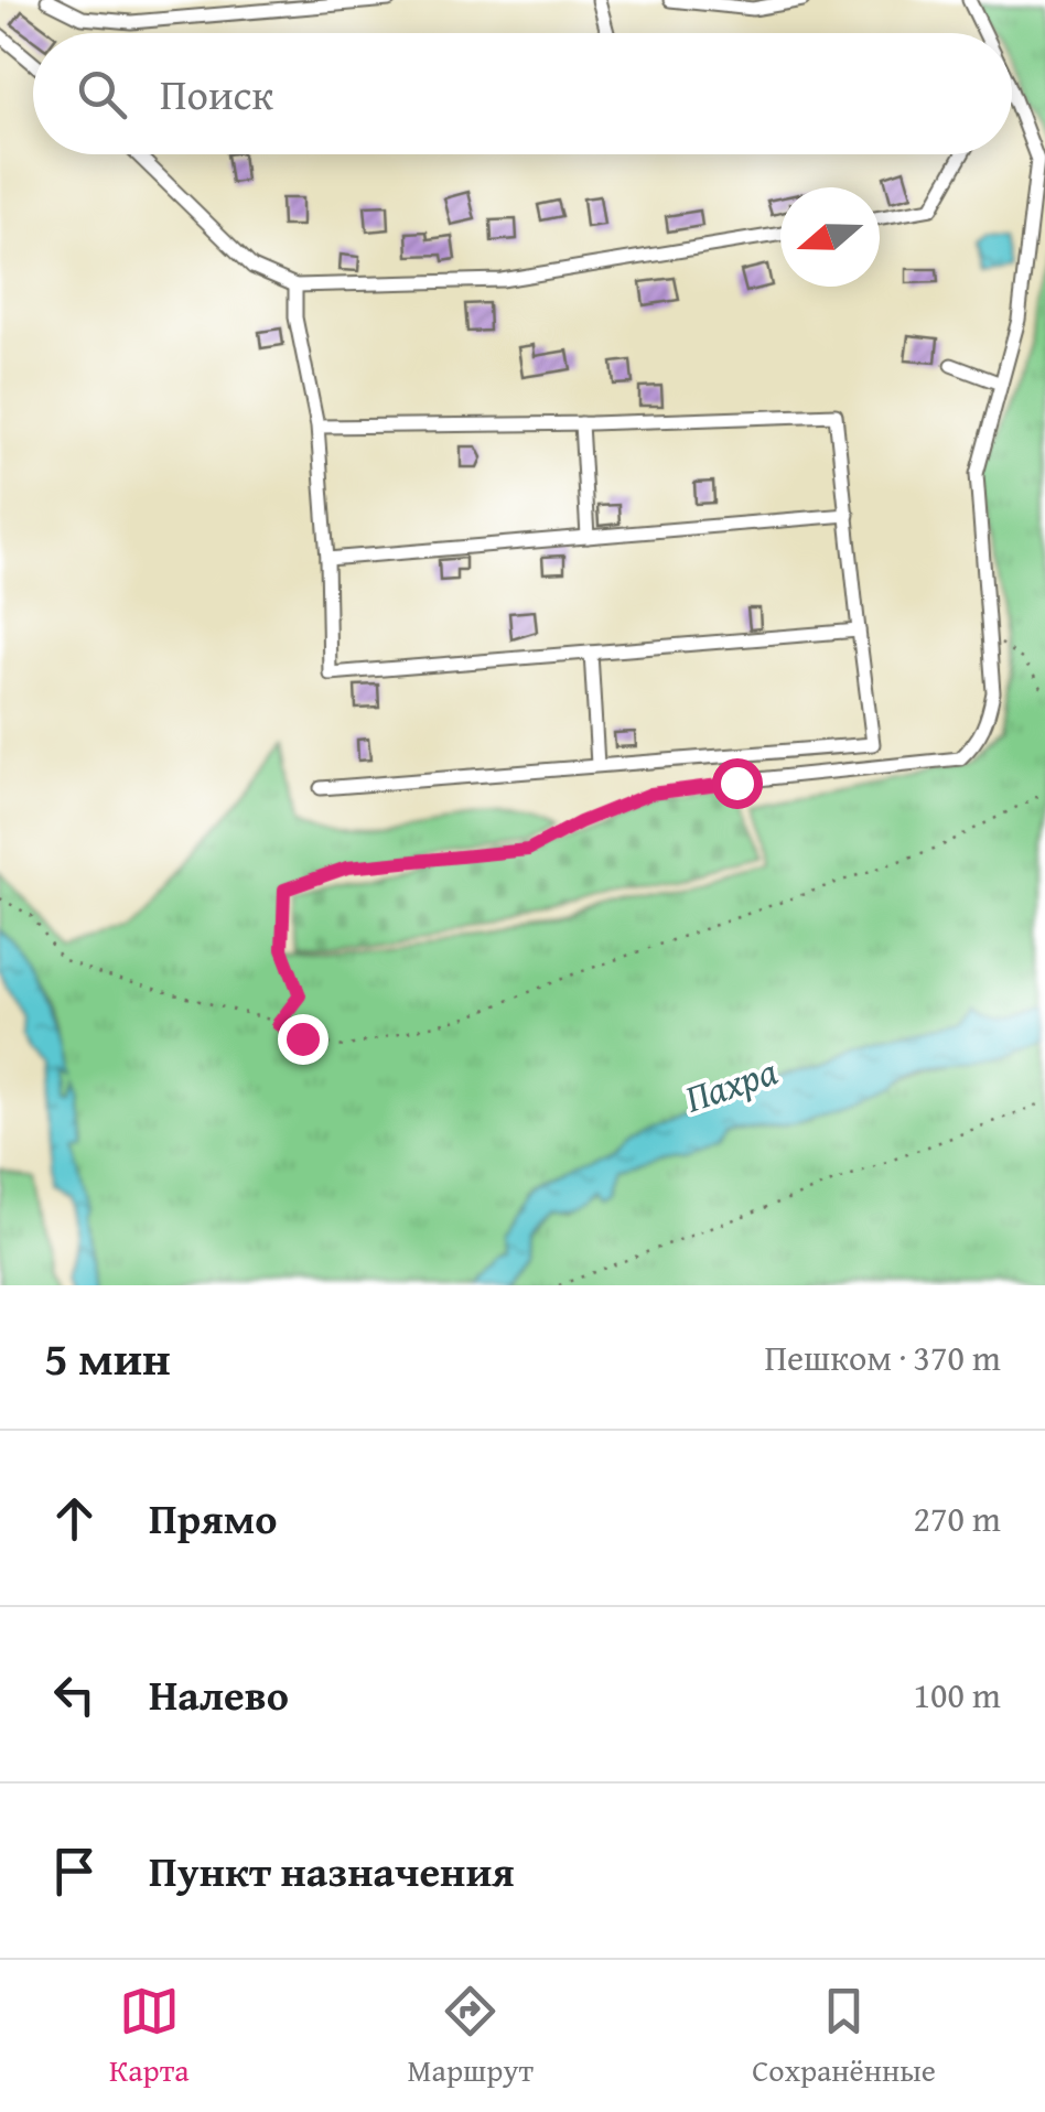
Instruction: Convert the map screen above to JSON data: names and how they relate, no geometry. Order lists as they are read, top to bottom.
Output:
{
  "water": ["Пахра"],
  "north": "left",
  "page": {
    "search": "Поиск",
    "heading": ["5 мин", "Пешком · 370 m"],
    "list": [
      ["Прямо", "270 m"],
      ["Налево", "100 m"],
      "Пункт назначения"
    ],
    "nav": ["Карта", "Маршрут", "Сохранённые"]
  }
}
